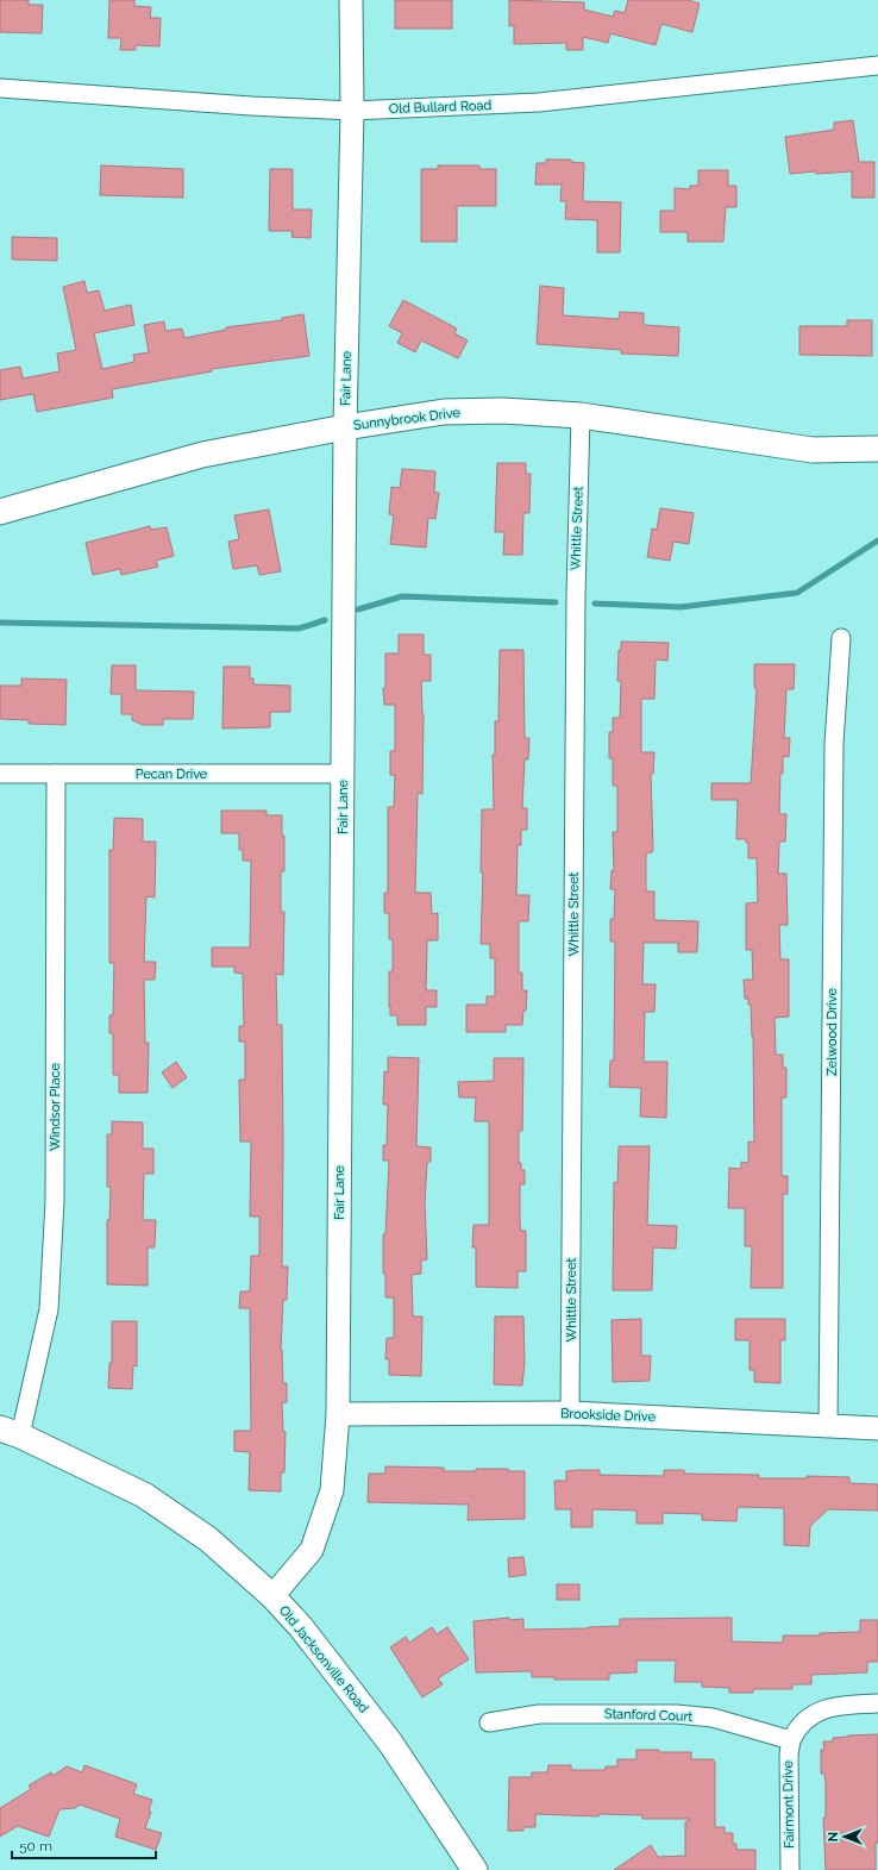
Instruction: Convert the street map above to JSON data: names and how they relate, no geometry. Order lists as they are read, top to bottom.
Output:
{
  "streets": {
    "main road": ["Sunnybrook Drive", "Old Jacksonville Road"],
    "street": [
      "Old Bullard Road",
      "Fair Lane",
      "Whittle Street",
      "Pecan Drive",
      "Zelwood Drive",
      "Windsor Place",
      "Brookside Drive",
      "Stanford Court",
      "Fairmont Drive"
    ]
  },
  "crossings": [
    ["Old Bullard Road", "Fair Lane"],
    ["Fair Lane", "Sunnybrook Drive"],
    ["Fair Lane", "Pecan Drive"],
    ["Fair Lane", "Brookside Drive"],
    ["Fair Lane", "Old Jacksonville Road"],
    ["Sunnybrook Drive", "Whittle Street"],
    ["Whittle Street", "Brookside Drive"],
    ["Pecan Drive", "Windsor Place"],
    ["Zelwood Drive", "Brookside Drive"],
    ["Windsor Place", "Old Jacksonville Road"],
    ["Stanford Court", "Fairmont Drive"]
  ],
  "scale_bar": "50 m",
  "north": "left"
}
